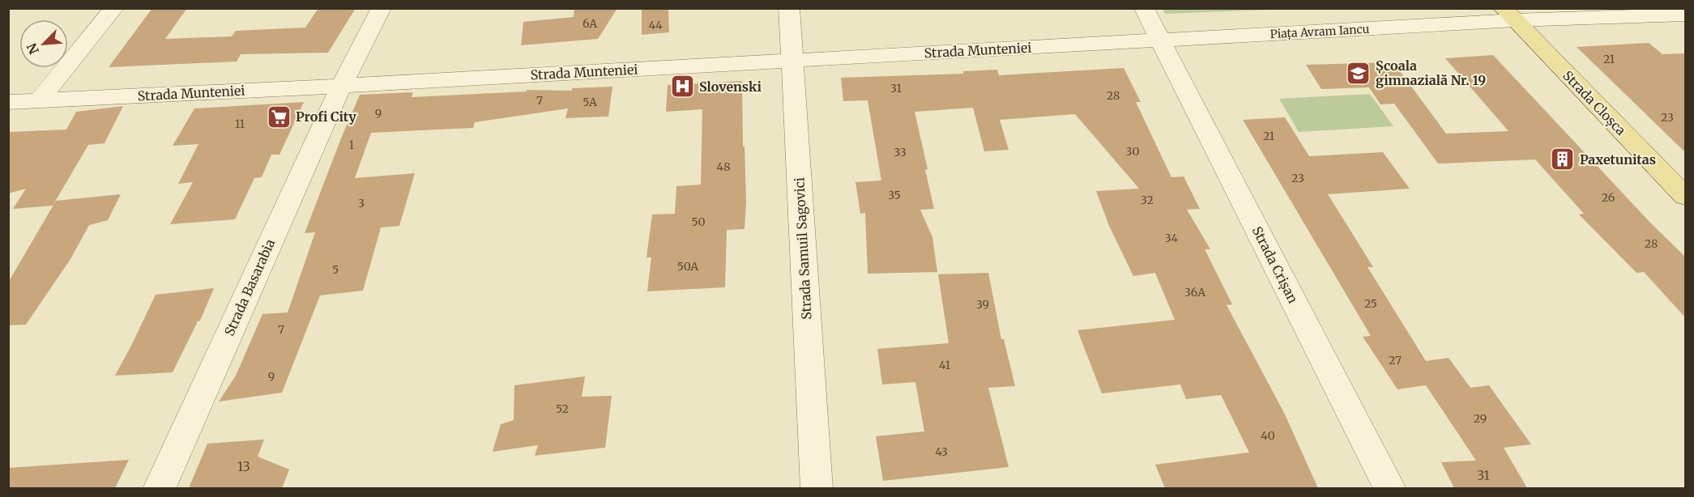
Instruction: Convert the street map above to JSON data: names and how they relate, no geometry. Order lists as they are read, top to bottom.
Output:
{
  "streets": {
    "main road": ["Strada Cloșca"],
    "street": [
      "Piața Avram Iancu",
      "Strada Munteniei",
      "Strada Samuil Sagovici",
      "Strada Crișan",
      "Strada Basarabia"
    ]
  },
  "crossings": [
    ["Piața Avram Iancu", "Strada Munteniei"],
    ["Piața Avram Iancu", "Strada Cloșca"],
    ["Piața Avram Iancu", "Strada Crișan"],
    ["Strada Munteniei", "Strada Samuil Sagovici"],
    ["Strada Munteniei", "Strada Crișan"],
    ["Strada Munteniei", "Strada Basarabia"]
  ],
  "places": {
    "school or university": ["Școala gimnazială Nr. 19"],
    "hospital": ["Slovenski"],
    "supermarket": ["Profi City"],
    "building": ["Paxetunitas"]
  },
  "house_numbers": [
    "6A",
    "44",
    "21",
    "31",
    "28",
    "7",
    "5A",
    "9",
    "23",
    "11",
    "21",
    "1",
    "30",
    "33",
    "48",
    "23",
    "35",
    "26",
    "32",
    "3",
    "50",
    "34",
    "28",
    "50A",
    "5",
    "36A",
    "25",
    "39",
    "7",
    "27",
    "41",
    "9",
    "52",
    "29",
    "40",
    "43",
    "13",
    "31"
  ],
  "north": "bottom left"
}
